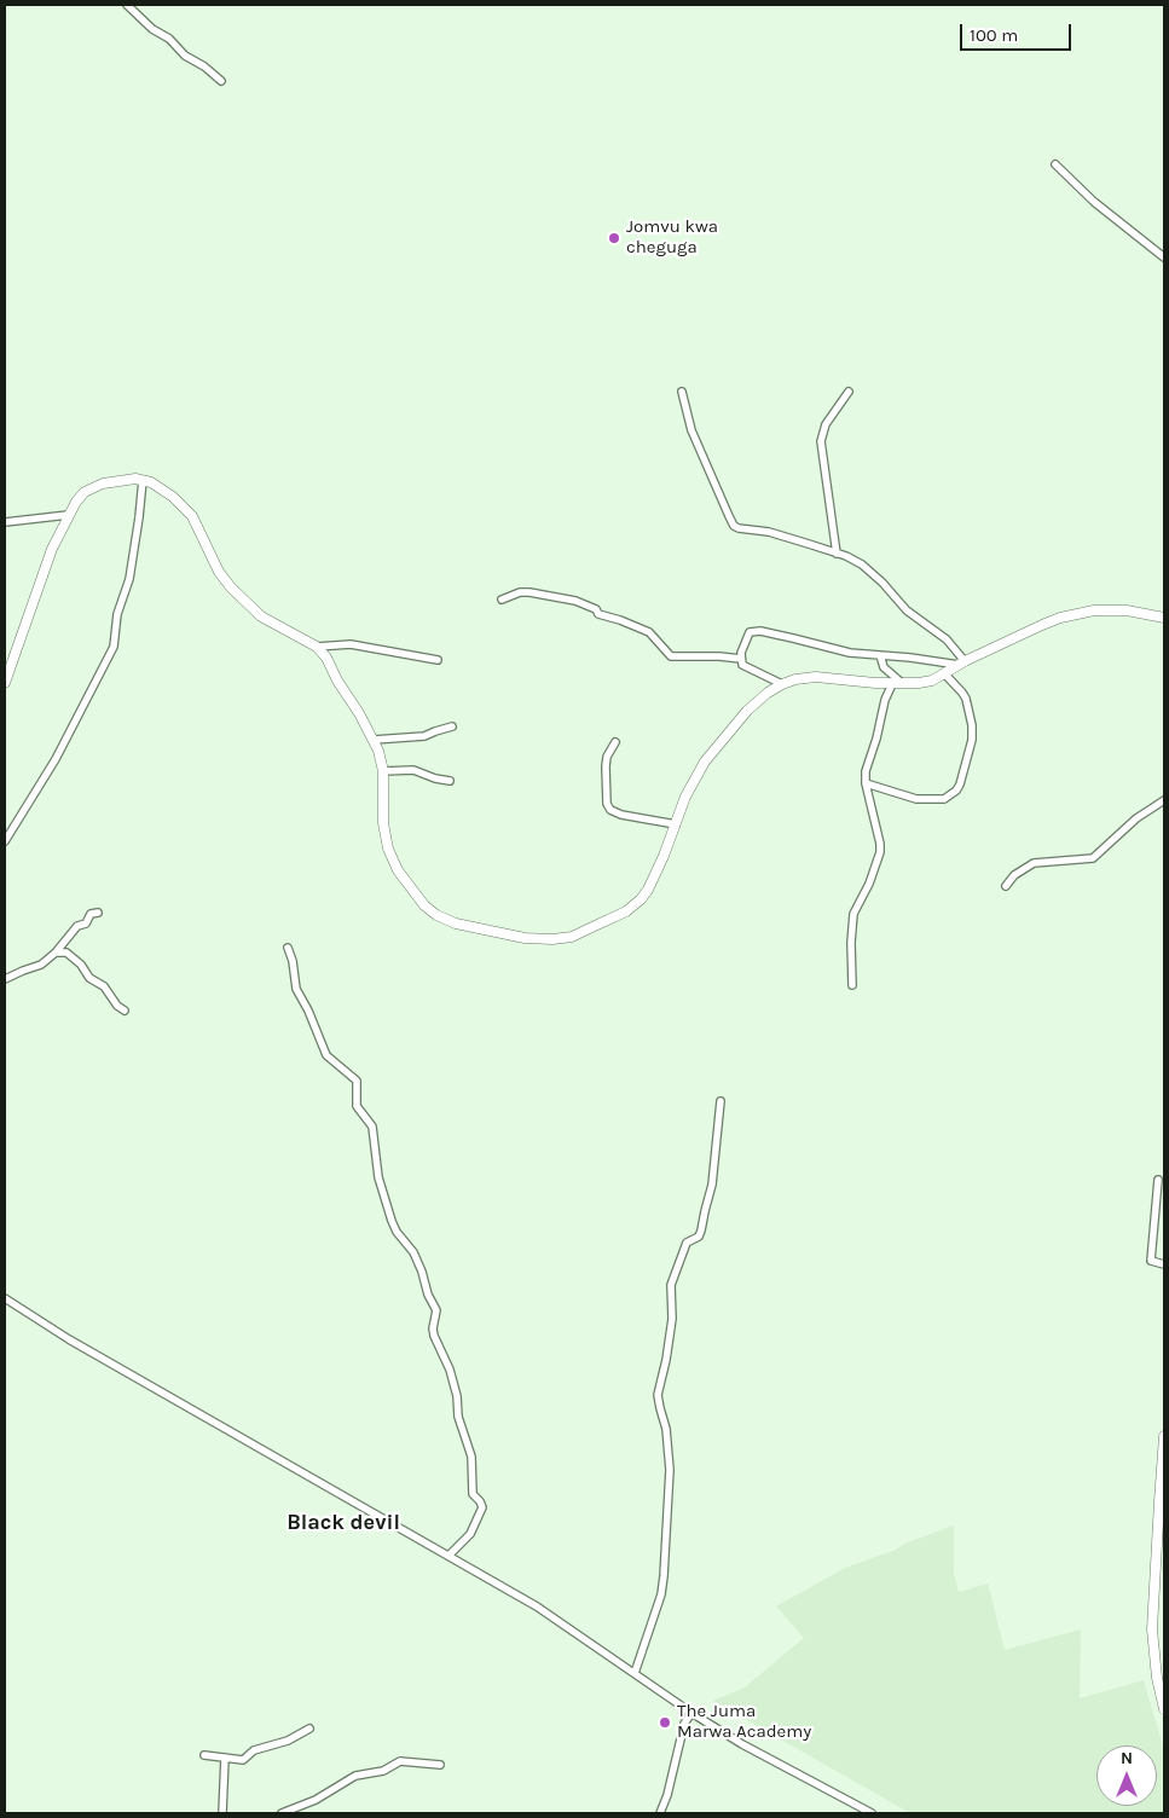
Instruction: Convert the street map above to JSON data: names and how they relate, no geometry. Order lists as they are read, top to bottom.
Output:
{
  "districts": ["Black devil"],
  "places": ["Jomvu kwa cheguga", "The Juma Marwa Academy"],
  "scale_bar": "100 m",
  "north": "top"
}
